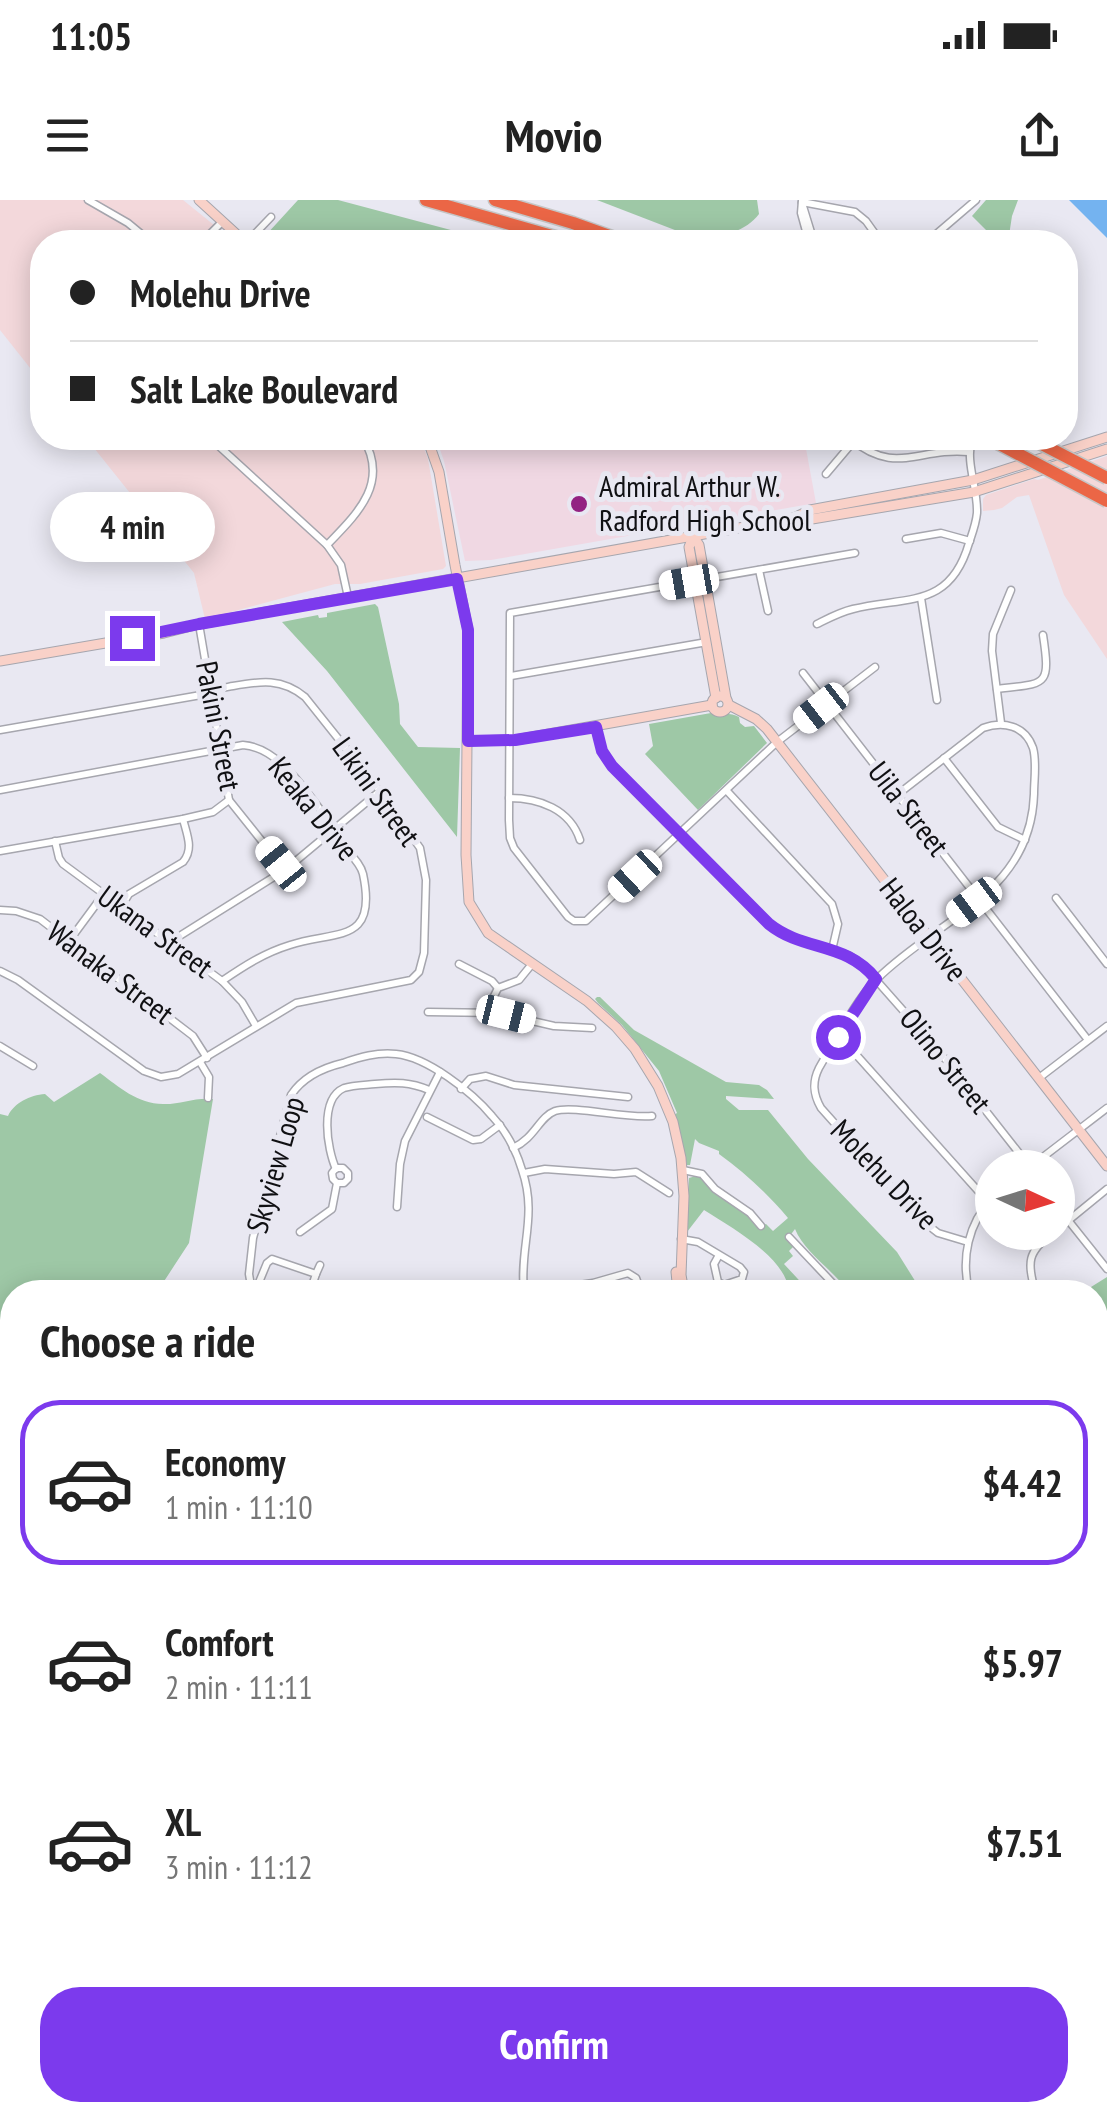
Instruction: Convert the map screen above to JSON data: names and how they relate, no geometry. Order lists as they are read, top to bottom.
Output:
{
  "streets": {
    "street": [
      "Pakini Street",
      "Likini Street",
      "Keaka Drive",
      "Uila Street",
      "Haloa Drive",
      "Ukana Street",
      "Wanaka Street",
      "Olino Street",
      "Skyview Loop",
      "Molehu Drive"
    ]
  },
  "crossings": [
    ["Pakini Street", "Likini Street"],
    ["Pakini Street", "Keaka Drive"],
    ["Likini Street", "Ukana Street"],
    ["Likini Street", "Wanaka Street"],
    ["Keaka Drive", "Ukana Street"],
    ["Uila Street", "Molehu Drive"],
    ["Haloa Drive", "Molehu Drive"],
    ["Olino Street", "Molehu Drive"]
  ],
  "places": ["Admiral Arthur W. Radford High School"],
  "north": "right",
  "page": {
    "status": "11:05",
    "header": "Movio",
    "banner": ["Molehu Drive", "Salt Lake Boulevard"],
    "bubble": "4 min",
    "heading": "Choose a ride",
    "list": [
      {
        "name": "Economy",
        "note": "1 min · 11:10",
        "value": "$4.42"
      },
      {
        "name": "Comfort",
        "note": "2 min · 11:11",
        "value": "$5.97"
      },
      {
        "name": "XL",
        "note": "3 min · 11:12",
        "value": "$7.51"
      }
    ],
    "buttons": "Confirm"
  }
}
